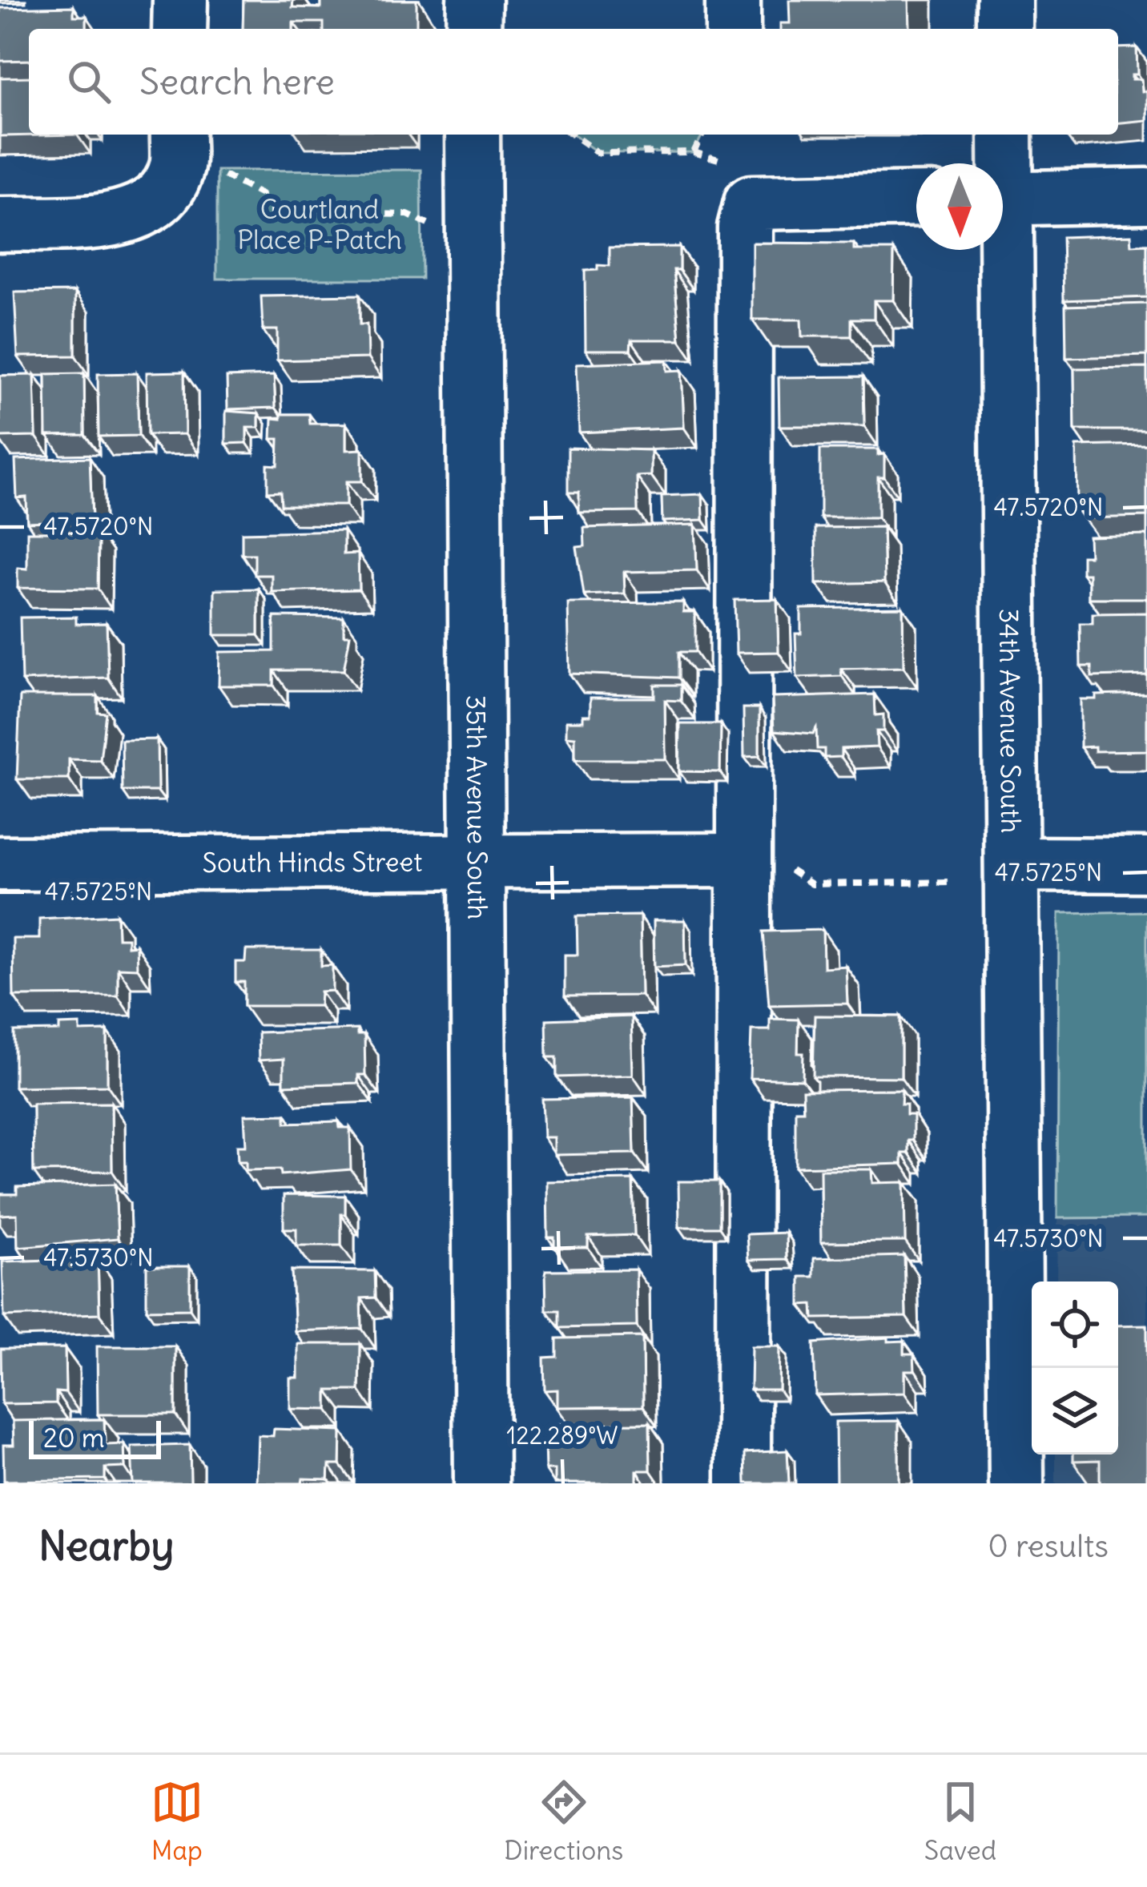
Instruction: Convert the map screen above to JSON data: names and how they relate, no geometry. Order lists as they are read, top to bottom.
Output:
{
  "streets": {
    "street": ["34th Avenue South", "35th Avenue South", "South Hinds Street"]
  },
  "crossings": [
    ["35th Avenue South", "South Hinds Street"]
  ],
  "parks": ["Courtland Place P-Patch"],
  "scale_bar": "20 m",
  "north": "bottom",
  "page": {
    "search": "Search here",
    "scale": "20 m",
    "heading": ["Nearby", "0 results"],
    "nav": ["Map", "Directions", "Saved"]
  },
  "coordinates": [
    "47.5720°N",
    "47.5725°N",
    "47.5730°N",
    "122.289°W"
  ]
}
